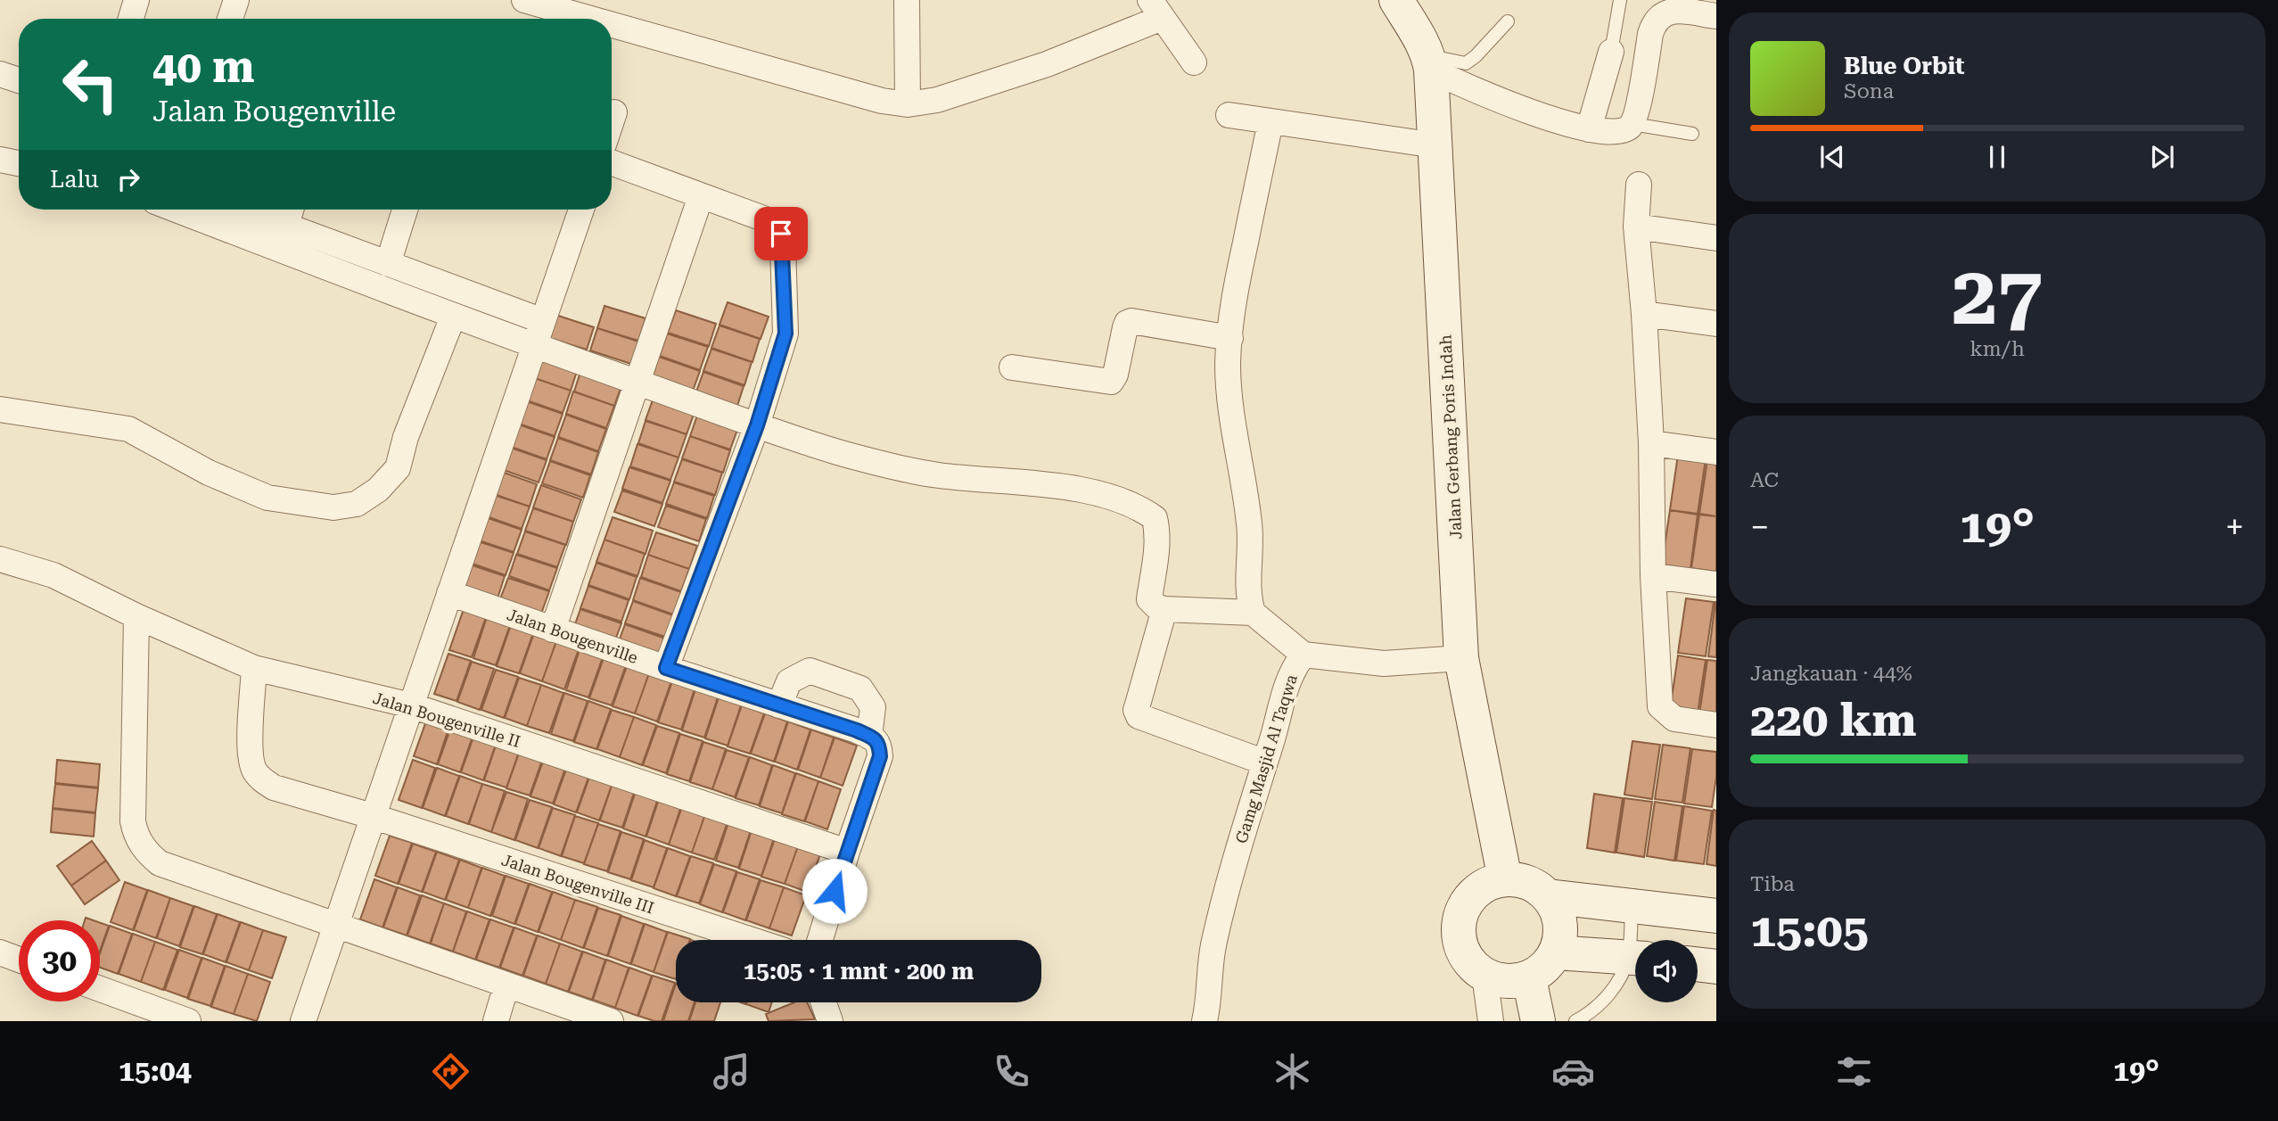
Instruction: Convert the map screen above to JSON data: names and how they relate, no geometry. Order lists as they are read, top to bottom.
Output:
{
  "streets": {
    "street": [
      "Jalan Gerbang Poris Indah",
      "Jalan Bougenville",
      "Jalan Bougenville II",
      "Gamg Masjid Al Taqwa",
      "Jalan Bougenville III"
    ]
  },
  "crossings": [
    ["Jalan Gerbang Poris Indah", "Gamg Masjid Al Taqwa"],
    ["Jalan Bougenville II", "Jalan Bougenville III"]
  ],
  "page": {
    "turn": ["40 m", "Jalan Bougenville"],
    "song": ["Blue Orbit", "Sona"],
    "then": "Lalu",
    "tile": [
      ["27", "km/h"],
      "AC",
      ["Jangkauan · 44%", "220 km"],
      ["Tiba", "15:05"]
    ],
    "heat": ["−", "19°", "+"],
    "limit": "30",
    "trip": "15:05 · 1 mnt · 200 m",
    "tabs": ["15:04", "19°"]
  }
}
